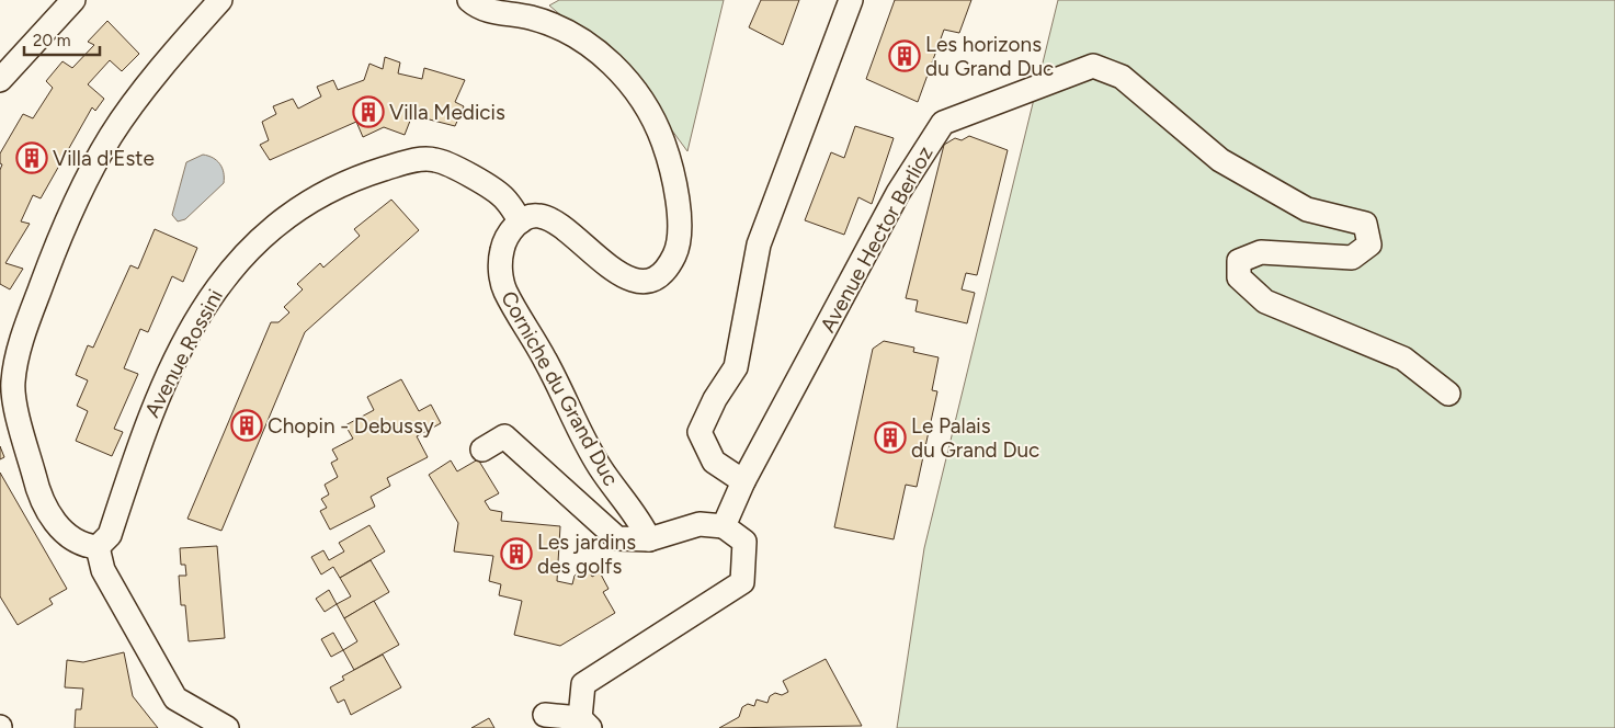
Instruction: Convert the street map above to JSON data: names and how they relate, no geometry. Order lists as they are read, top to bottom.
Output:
{
  "streets": {
    "street": ["Avenue Hector Berlioz", "Avenue Rossini", "Corniche du Grand Duc"]
  },
  "crossings": [
    ["Avenue Rossini", "Corniche du Grand Duc"]
  ],
  "places": {
    "building": [
      "Les horizons du Grand Duc",
      "Villa Medicis",
      "Villa d'Este",
      "Chopin - Debussy",
      "Le Palais du Grand Duc",
      "Les jardins des golfs"
    ]
  },
  "scale_bar": "20 m"
}
